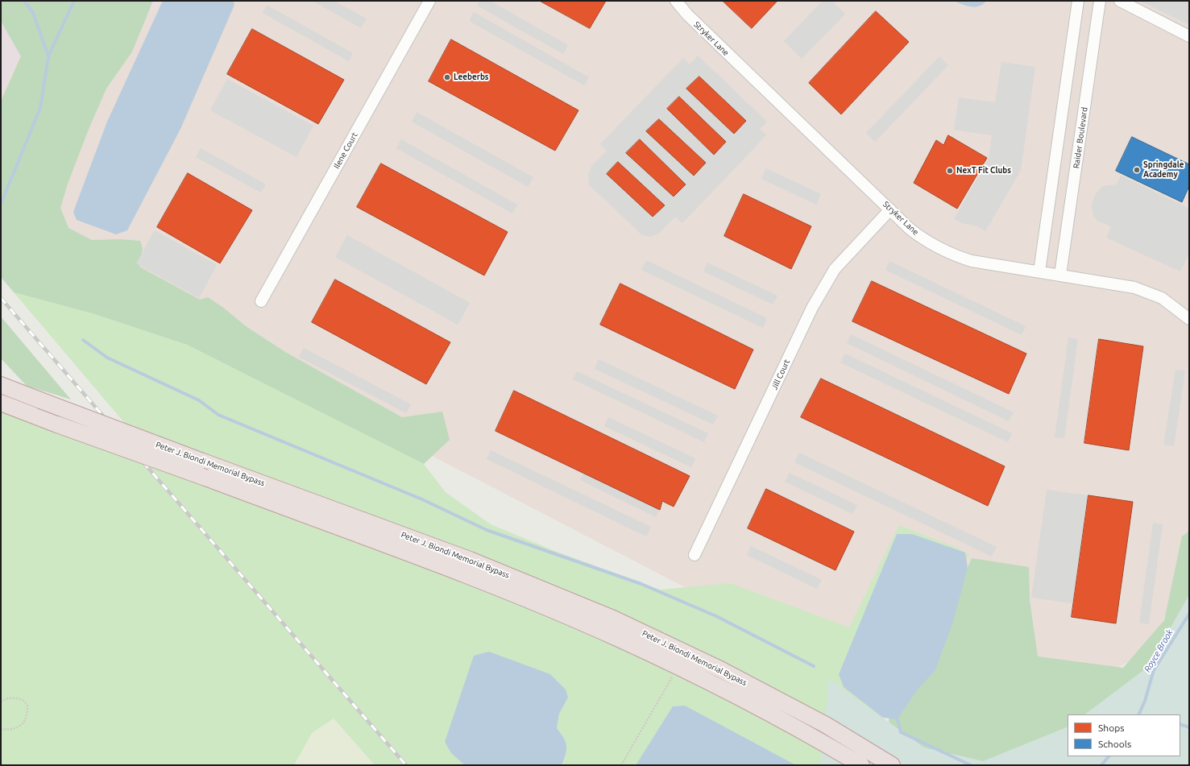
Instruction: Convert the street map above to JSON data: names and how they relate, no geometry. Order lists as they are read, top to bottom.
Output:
{
  "streets": {
    "highway": ["Peter J. Biondi Memorial Bypass"],
    "street": [
      "Stryker Lane",
      "Raider Boulevard",
      "Ilene Court",
      "Jill Court"
    ]
  },
  "crossings": [
    ["Stryker Lane", "Raider Boulevard"],
    ["Stryker Lane", "Jill Court"]
  ],
  "water": ["Royce Brook"],
  "places": ["Leeberbs", "Springdale Academy", "NexT Fit Clubs"],
  "legend": ["Shops", "Schools"]
}
